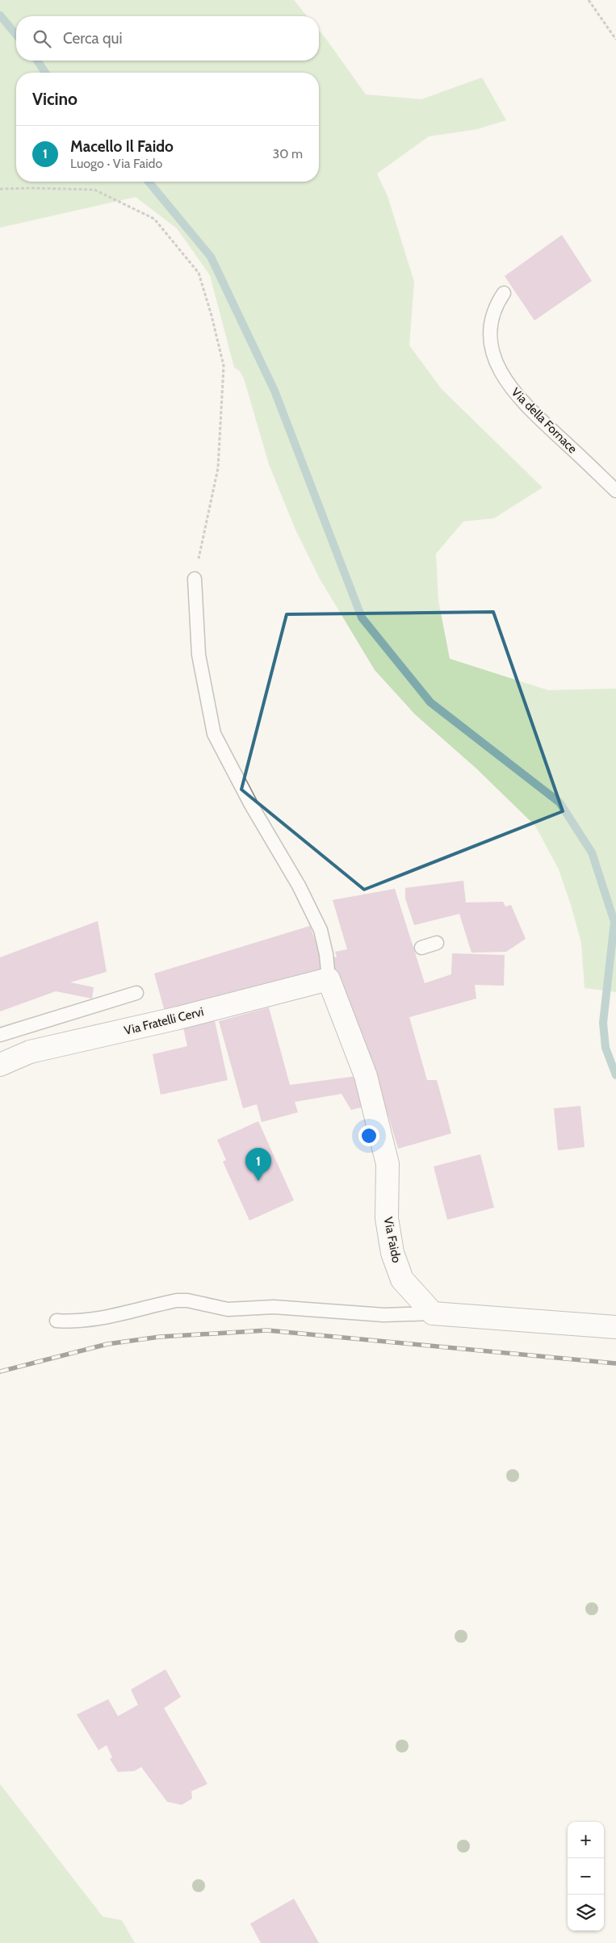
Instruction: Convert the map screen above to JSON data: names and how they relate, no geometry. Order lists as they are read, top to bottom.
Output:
{
  "streets": {
    "street": ["Via Fratelli Cervi", "Via Faido"],
    "lane": ["Via della Fornace"]
  },
  "crossings": [
    ["Via Fratelli Cervi", "Via Faido"]
  ],
  "page": {
    "search": "Cerca qui",
    "heading": "Vicino",
    "list": [
      {
        "mark": "1",
        "name": "Macello Il Faido",
        "note": "Luogo · Via Faido",
        "value": "30 m"
      }
    ],
    "pins": "1",
    "map_buttons": ["+", "−"]
  }
}
